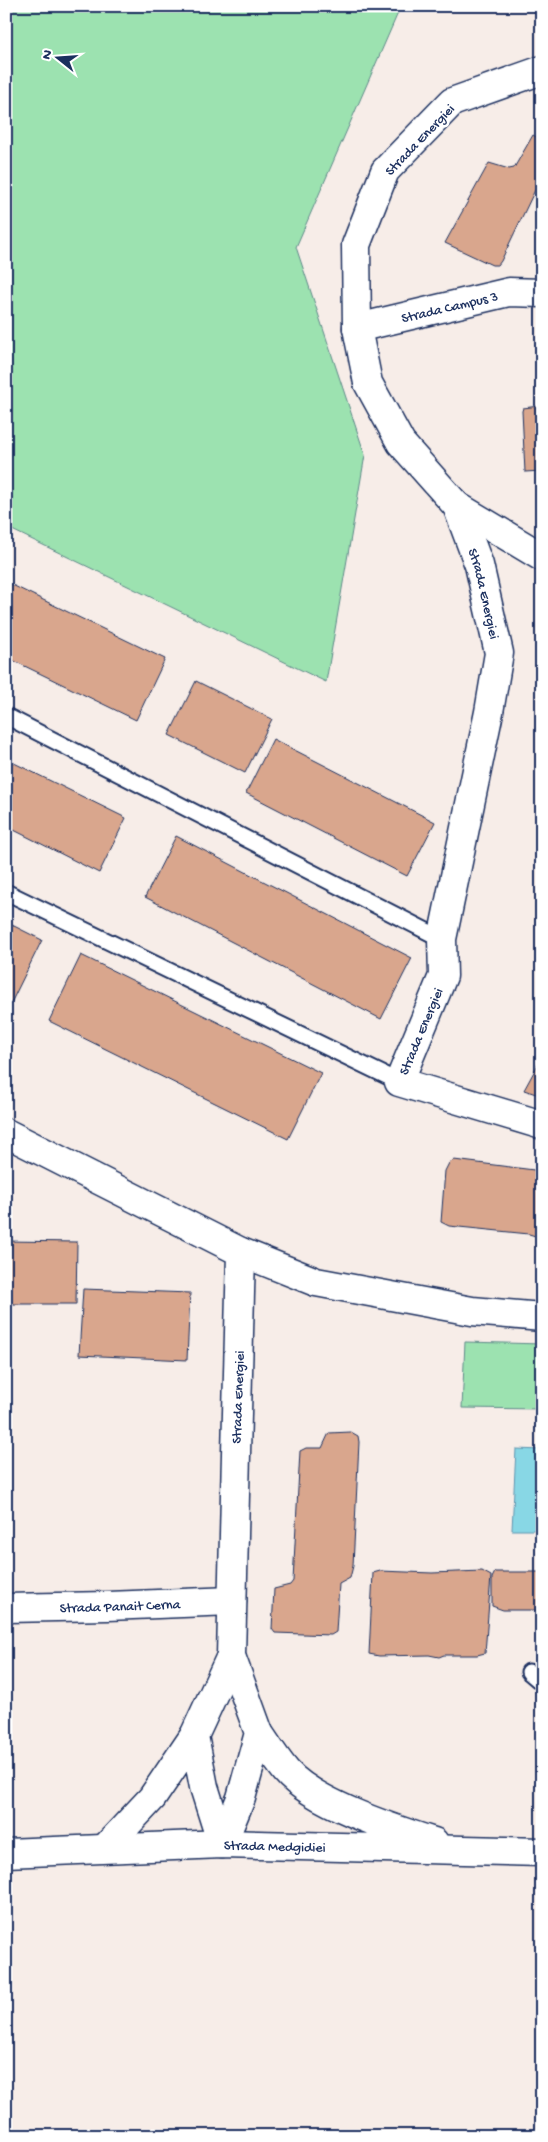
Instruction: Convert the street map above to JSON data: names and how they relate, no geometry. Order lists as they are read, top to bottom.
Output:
{
  "streets": {
    "street": [
      "Strada Energiei",
      "Strada Campus 3",
      "Strada Panait Cerna",
      "Strada Medgidiei"
    ]
  },
  "crossings": [
    ["Strada Energiei", "Strada Campus 3"],
    ["Strada Energiei", "Strada Panait Cerna"],
    ["Strada Energiei", "Strada Medgidiei"]
  ],
  "north": "left"
}
